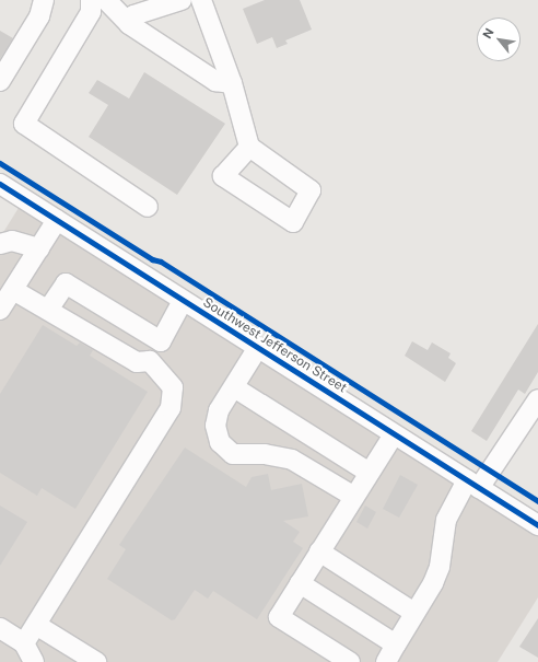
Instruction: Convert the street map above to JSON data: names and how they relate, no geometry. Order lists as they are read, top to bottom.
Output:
{
  "streets": {
    "street": ["Southwest Jefferson Street"]
  },
  "north": "top left"
}
